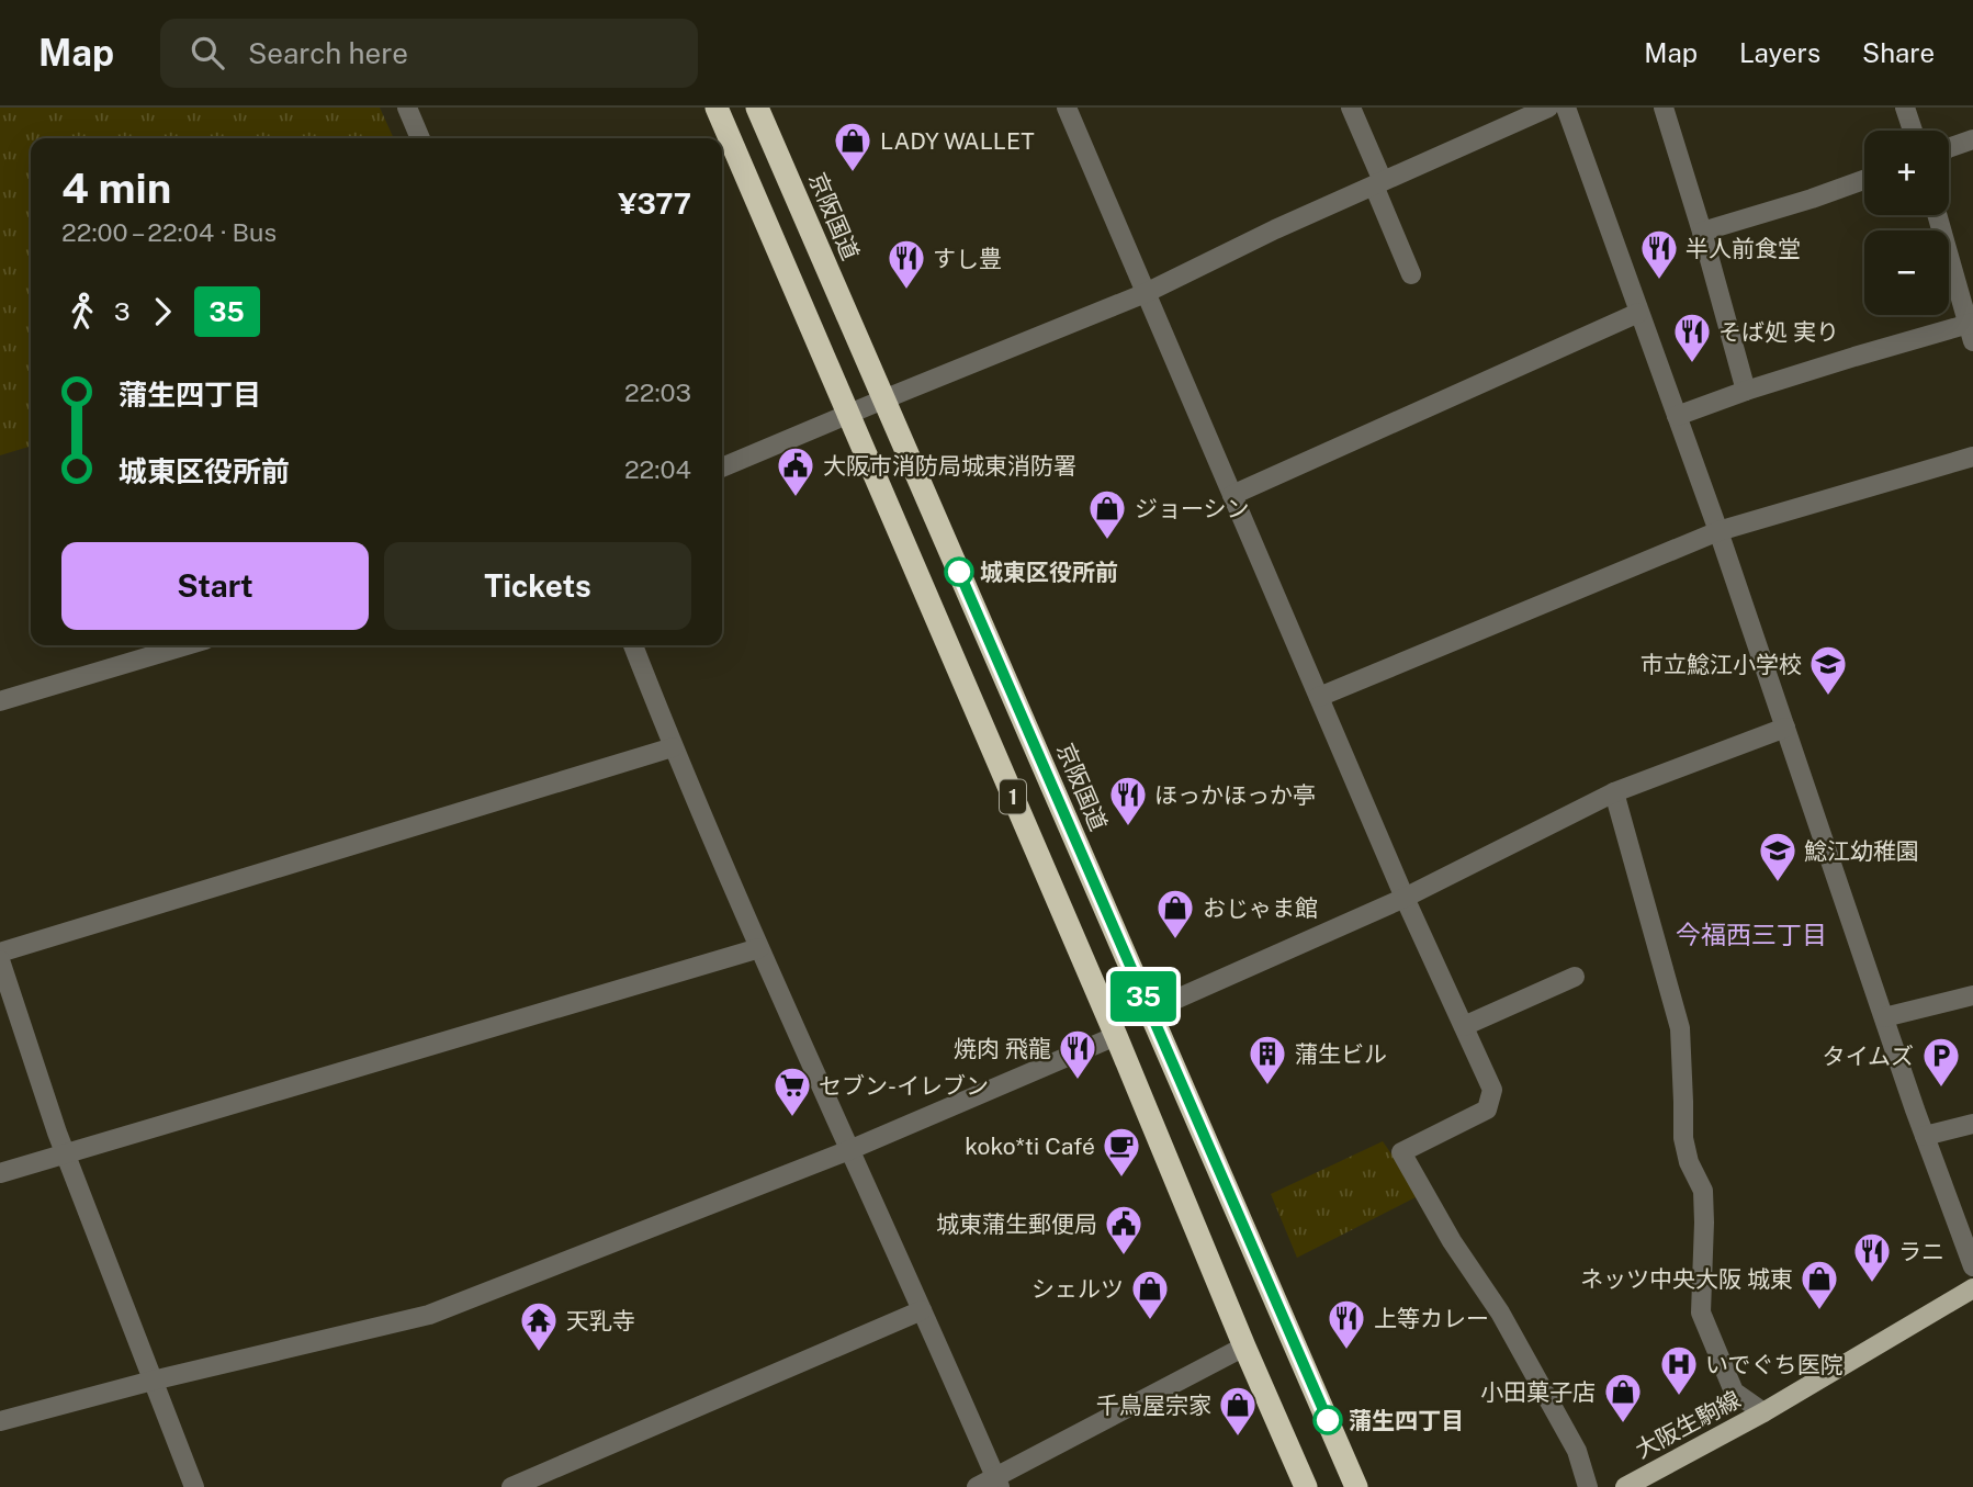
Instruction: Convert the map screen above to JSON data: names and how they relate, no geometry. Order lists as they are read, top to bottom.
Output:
{
  "streets": {
    "highway": ["京阪国道", "1"],
    "main road": ["大阪生駒線"]
  },
  "districts": ["今福西三丁目"],
  "places": {
    "shop": [
      "LADY WALLET",
      "ジョーシン",
      "おじゃま館",
      "ネッツ中央大阪 城東",
      "シェルツ",
      "小田菓子店",
      "千鳥屋宗家"
    ],
    "restaurant": [
      "半人前食堂",
      "すし豊",
      "そば処 実り",
      "ほっかほっか亭",
      "焼肉 飛龍",
      "ラニ",
      "上等カレー"
    ],
    "public building": ["大阪市消防局城東消防署", "城東蒲生郵便局"],
    "other": ["城東区役所前", "蒲生四丁目"],
    "school or university": ["市立鯰江小学校", "鯰江幼稚園"],
    "building": ["蒲生ビル"],
    "parking": ["タイムズ"],
    "supermarket": ["セブン-イレブン"],
    "cafe": ["koko*ti Café"],
    "temple": ["天乳寺"],
    "hospital": ["いでぐち医院"]
  },
  "lines": ["bus line 35"],
  "page": {
    "header": "Map",
    "search": "Search here",
    "nav": ["Map", "Layers", "Share"],
    "on_map": "35",
    "map_buttons": ["+", "−"],
    "heading": ["4 min", "22:00 – 22:04 · Bus", "¥377"],
    "legs": ["3", "35"],
    "list": [
      {
        "name": "蒲生四丁目",
        "value": "22:03"
      },
      {
        "name": "城東区役所前",
        "value": "22:04"
      }
    ],
    "buttons": ["Start", "Tickets"]
  }
}
